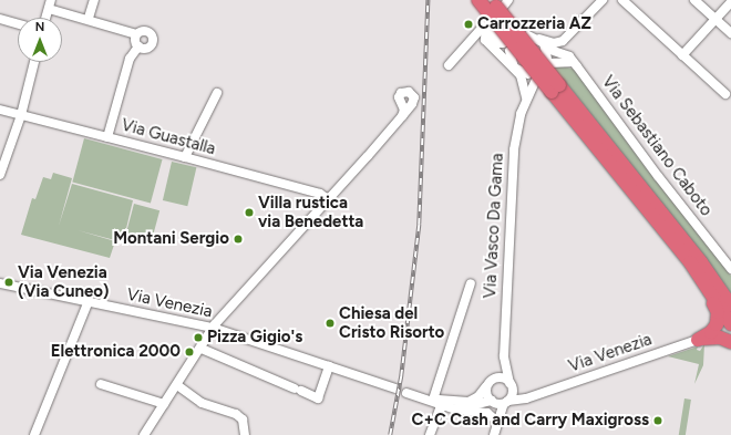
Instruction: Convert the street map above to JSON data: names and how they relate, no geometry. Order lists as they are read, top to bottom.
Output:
{
  "streets": {
    "street": [
      "Via Guastalla",
      "Via Sebastiano Caboto",
      "Via Vasco Da Gama",
      "Via Venezia"
    ]
  },
  "crossings": [
    ["Via Vasco Da Gama", "Via Venezia"]
  ],
  "places": [
    "Carrozzeria AZ",
    "Villa rustica via Benedetta",
    "Montani Sergio",
    "Via Venezia (Via Cuneo)",
    "Chiesa del Cristo Risorto",
    "Pizza Gigio's",
    "Elettronica 2000",
    "C+C Cash and Carry Maxigross"
  ],
  "north": "top"
}
